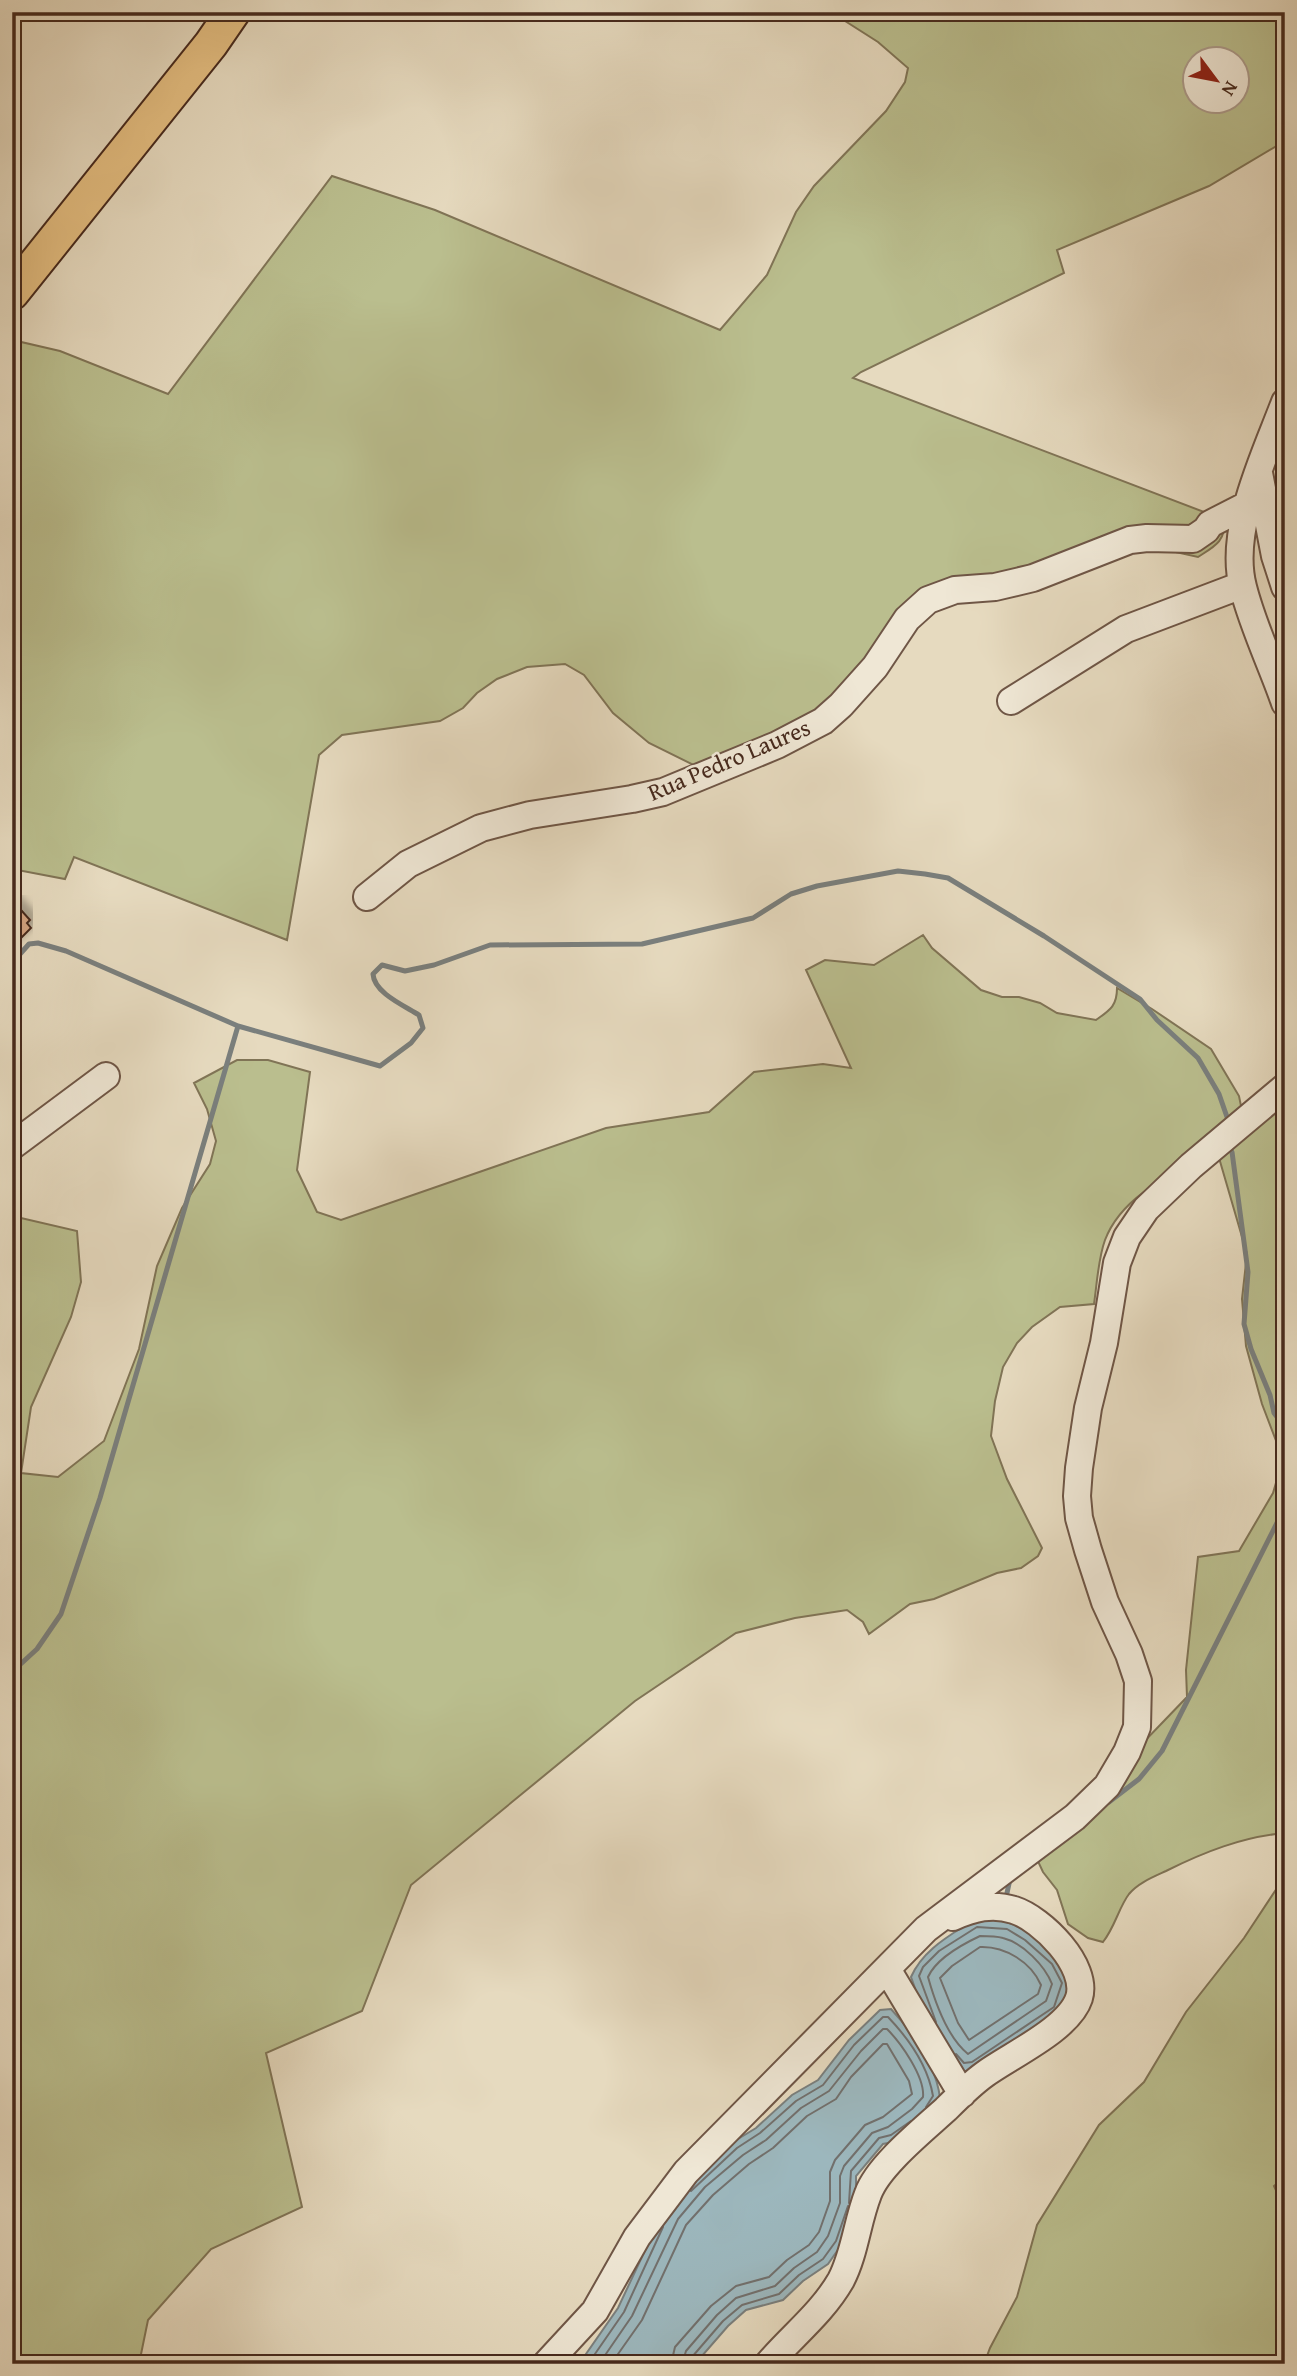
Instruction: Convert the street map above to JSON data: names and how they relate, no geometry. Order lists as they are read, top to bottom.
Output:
{
  "streets": {
    "street": ["Rua Pedro Laures"]
  },
  "north": "bottom right"
}
